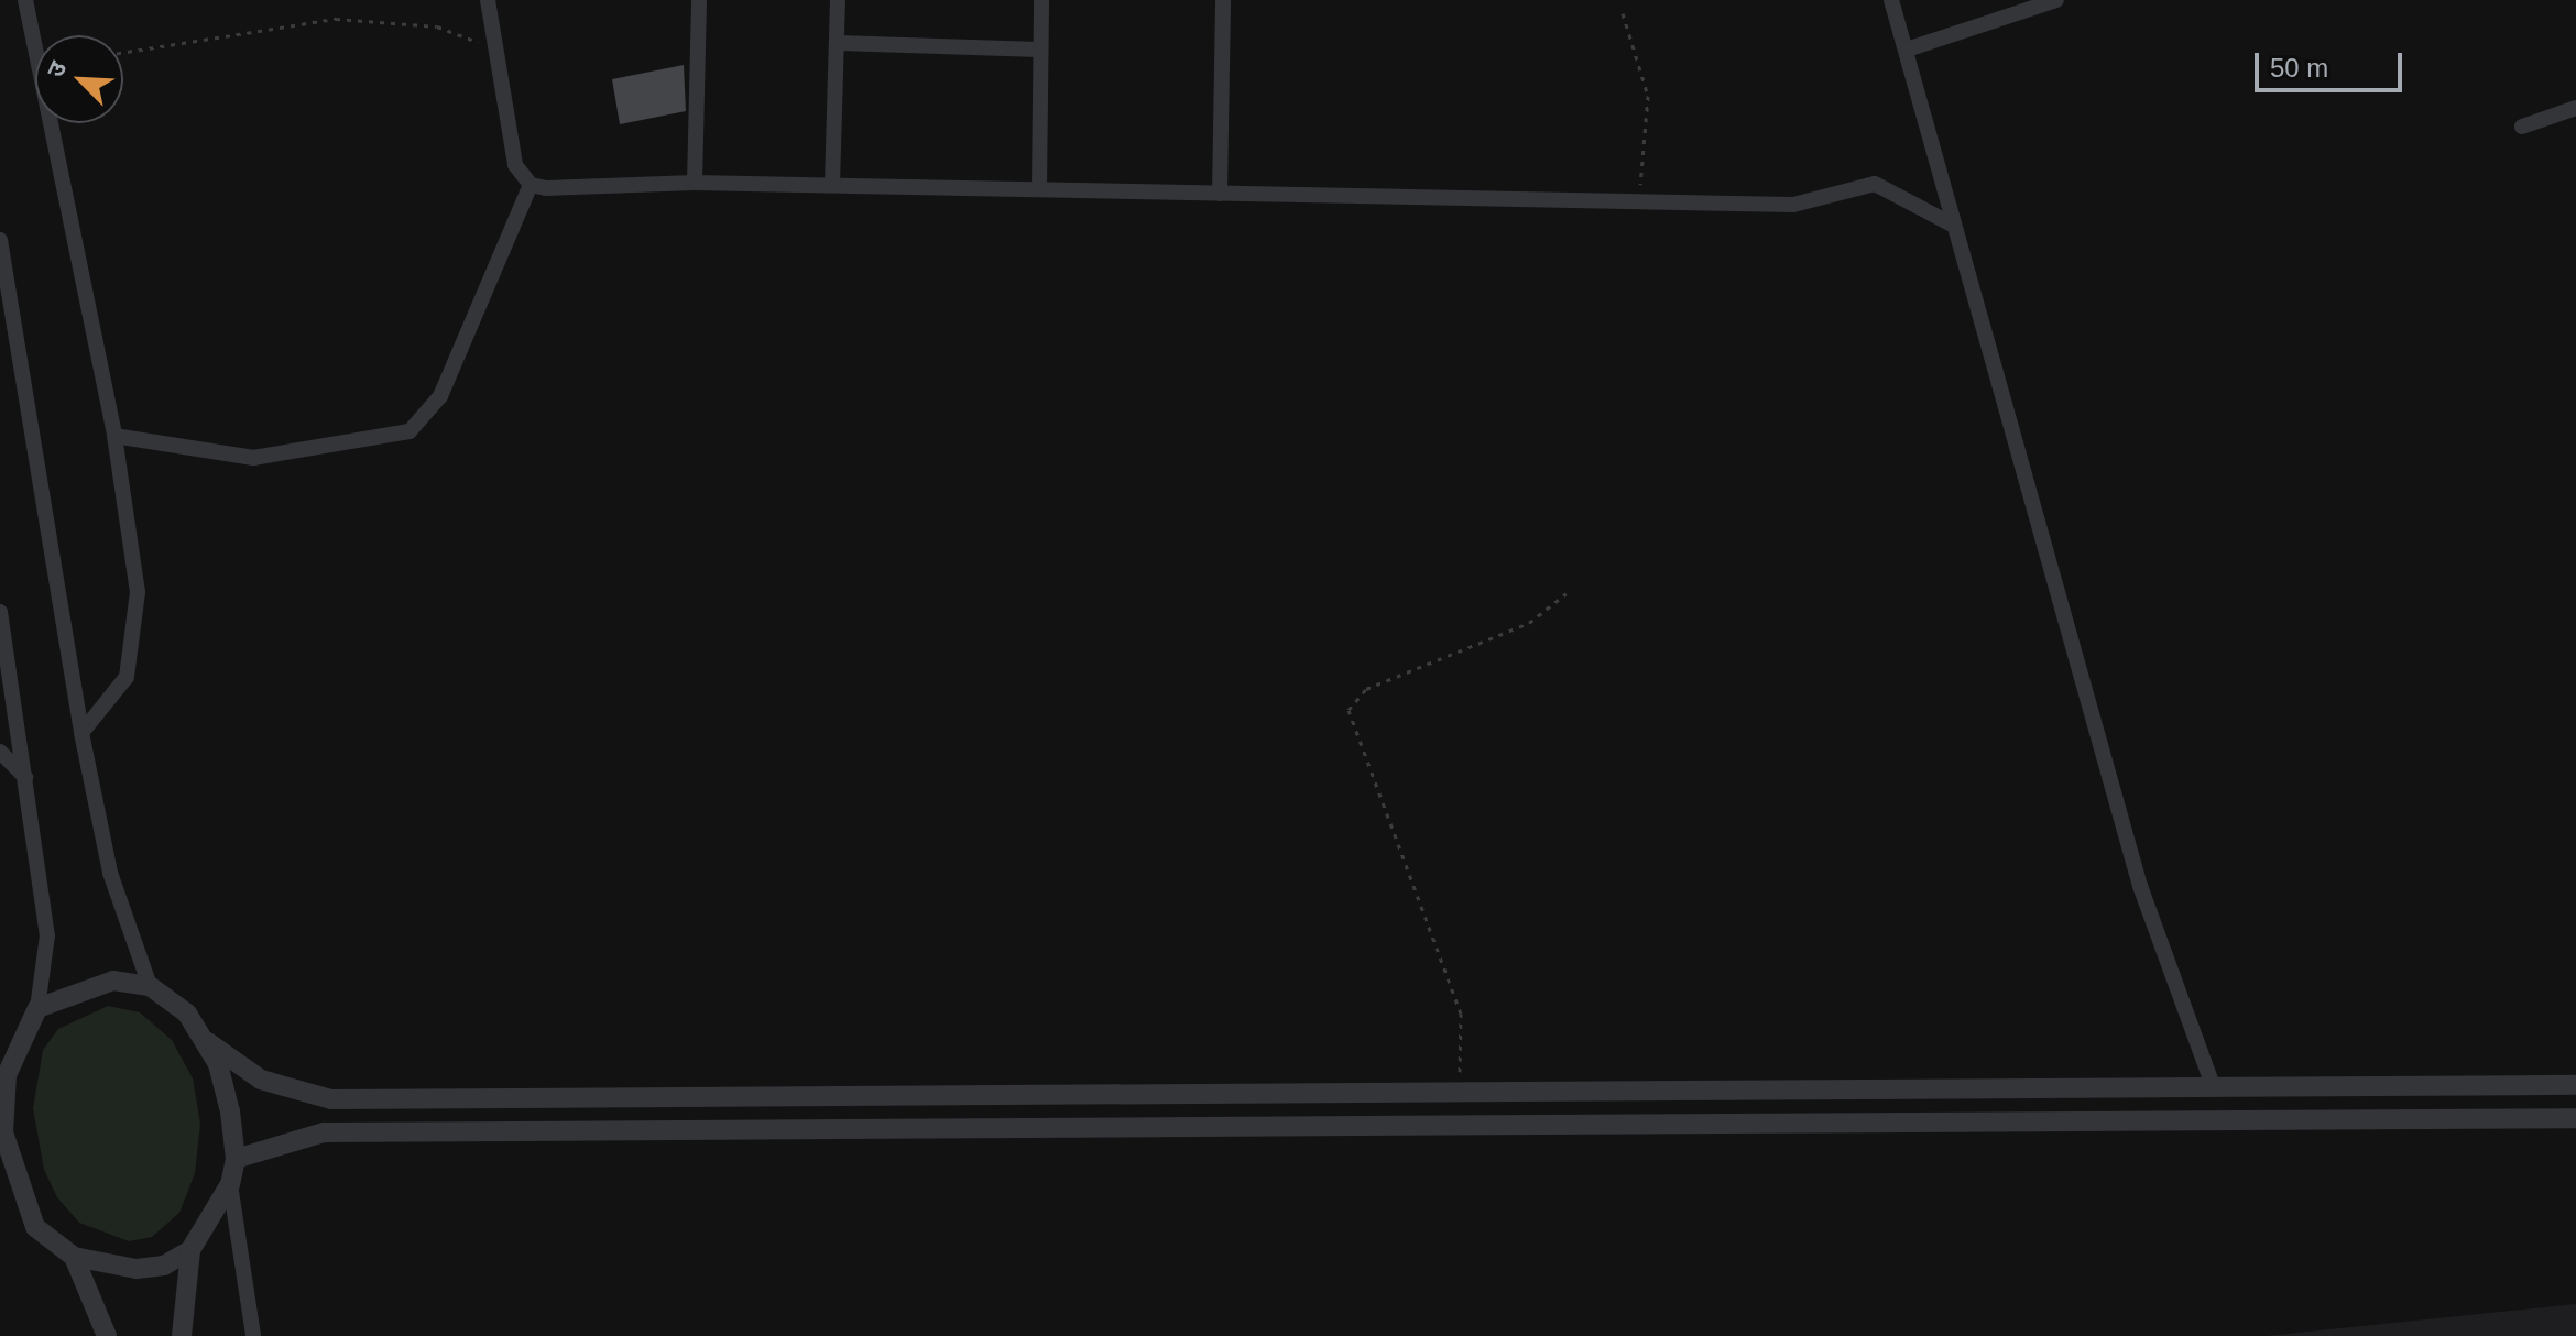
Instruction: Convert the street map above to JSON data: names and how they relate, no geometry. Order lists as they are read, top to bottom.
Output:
{
  "scale_bar": "50 m",
  "north": "top left"
}
